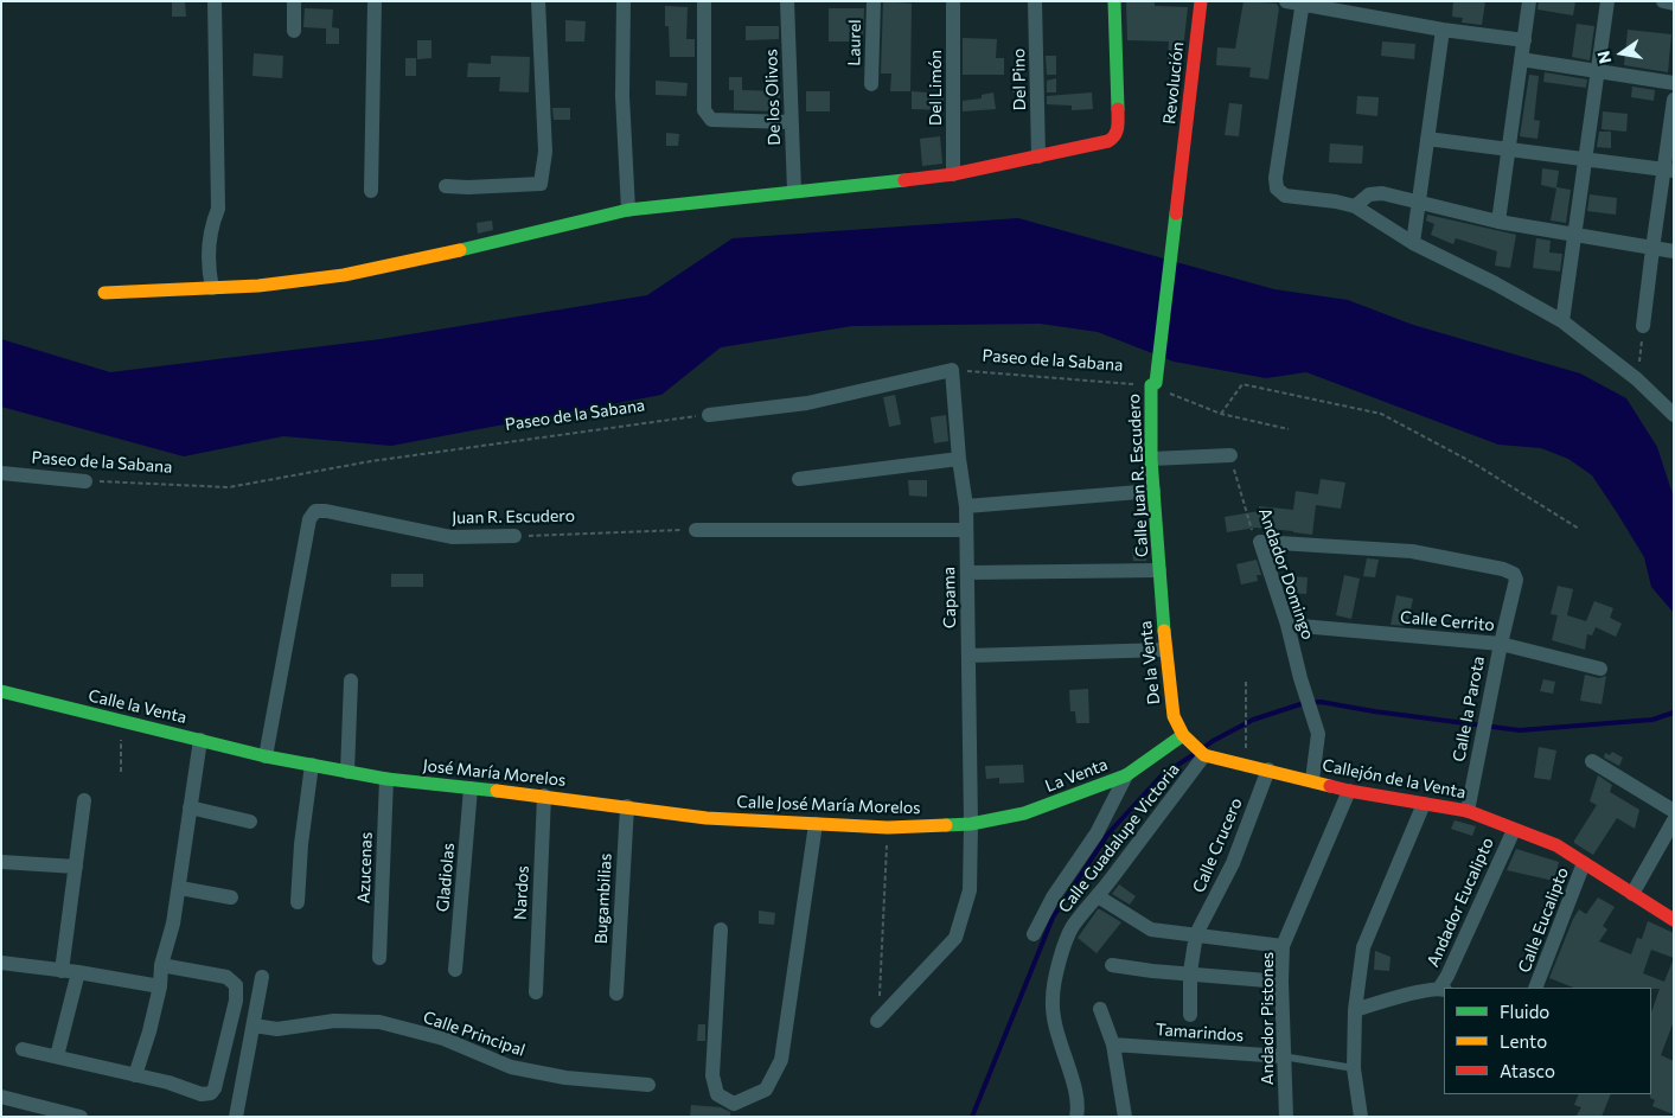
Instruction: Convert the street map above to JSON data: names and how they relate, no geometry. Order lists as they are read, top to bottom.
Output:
{
  "streets": {
    "street": [
      "Laurel",
      "Del Pino",
      "Revolución",
      "Del Limón",
      "De los Olivos",
      "Paseo de la Sabana",
      "Calle Juan R. Escudero",
      "Juan R. Escudero",
      "Andador Domingo",
      "Capama",
      "Calle Cerrito",
      "De la Venta",
      "Calle la Venta",
      "Calle la Parota",
      "José María Morelos",
      "La Venta",
      "Callejón de la Venta",
      "Calle José María Morelos",
      "Calle Guadalupe Victoria",
      "Calle Crucero",
      "Azucenas",
      "Gladiolas",
      "Nardos",
      "Bugambilias",
      "Andador Eucalipto",
      "Calle Eucalipto",
      "Andador Pistones",
      "Tamarindos",
      "Calle Principal"
    ]
  },
  "crossings": [
    ["Revolución", "Paseo de la Sabana"],
    ["Revolución", "Calle Juan R. Escudero"],
    ["Paseo de la Sabana", "Calle Juan R. Escudero"],
    ["Paseo de la Sabana", "Capama"],
    ["Calle Juan R. Escudero", "De la Venta"],
    ["Juan R. Escudero", "Calle la Venta"],
    ["Juan R. Escudero", "José María Morelos"],
    ["Andador Domingo", "Calle Cerrito"],
    ["Andador Domingo", "Calle la Parota"],
    ["Andador Domingo", "Callejón de la Venta"],
    ["Capama", "La Venta"],
    ["Capama", "Calle José María Morelos"],
    ["Calle Cerrito", "Calle la Parota"],
    ["De la Venta", "La Venta"],
    ["De la Venta", "Callejón de la Venta"],
    ["De la Venta", "Calle Guadalupe Victoria"],
    ["Calle la Venta", "José María Morelos"],
    ["Calle la Parota", "Callejón de la Venta"],
    ["José María Morelos", "Calle José María Morelos"],
    ["José María Morelos", "Azucenas"],
    ["José María Morelos", "Gladiolas"],
    ["José María Morelos", "Nardos"],
    ["José María Morelos", "Bugambilias"],
    ["La Venta", "Callejón de la Venta"],
    ["La Venta", "Calle José María Morelos"],
    ["La Venta", "Calle Guadalupe Victoria"],
    ["Callejón de la Venta", "Calle Guadalupe Victoria"],
    ["Callejón de la Venta", "Calle Crucero"],
    ["Callejón de la Venta", "Andador Eucalipto"],
    ["Callejón de la Venta", "Calle Eucalipto"],
    ["Callejón de la Venta", "Andador Pistones"],
    ["Andador Pistones", "Tamarindos"]
  ],
  "legend": ["Fluido", "Lento", "Atasco"],
  "north": "left"
}
